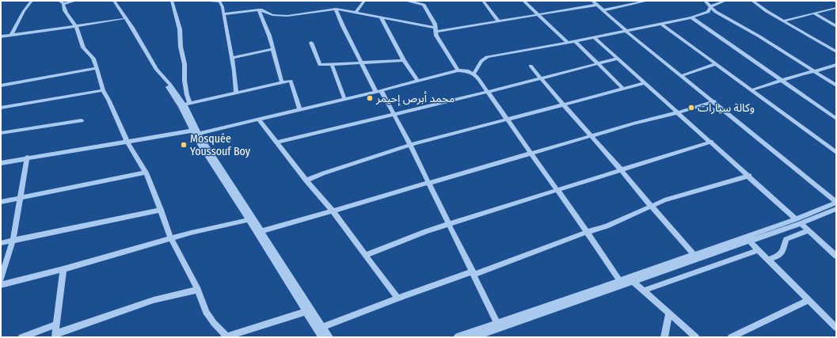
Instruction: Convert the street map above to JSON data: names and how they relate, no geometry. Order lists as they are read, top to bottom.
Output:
{
  "places": ["محمد أبرص إحيمر", "وكالة سيارات", "Mosquée Youssouf Boy"]
}
